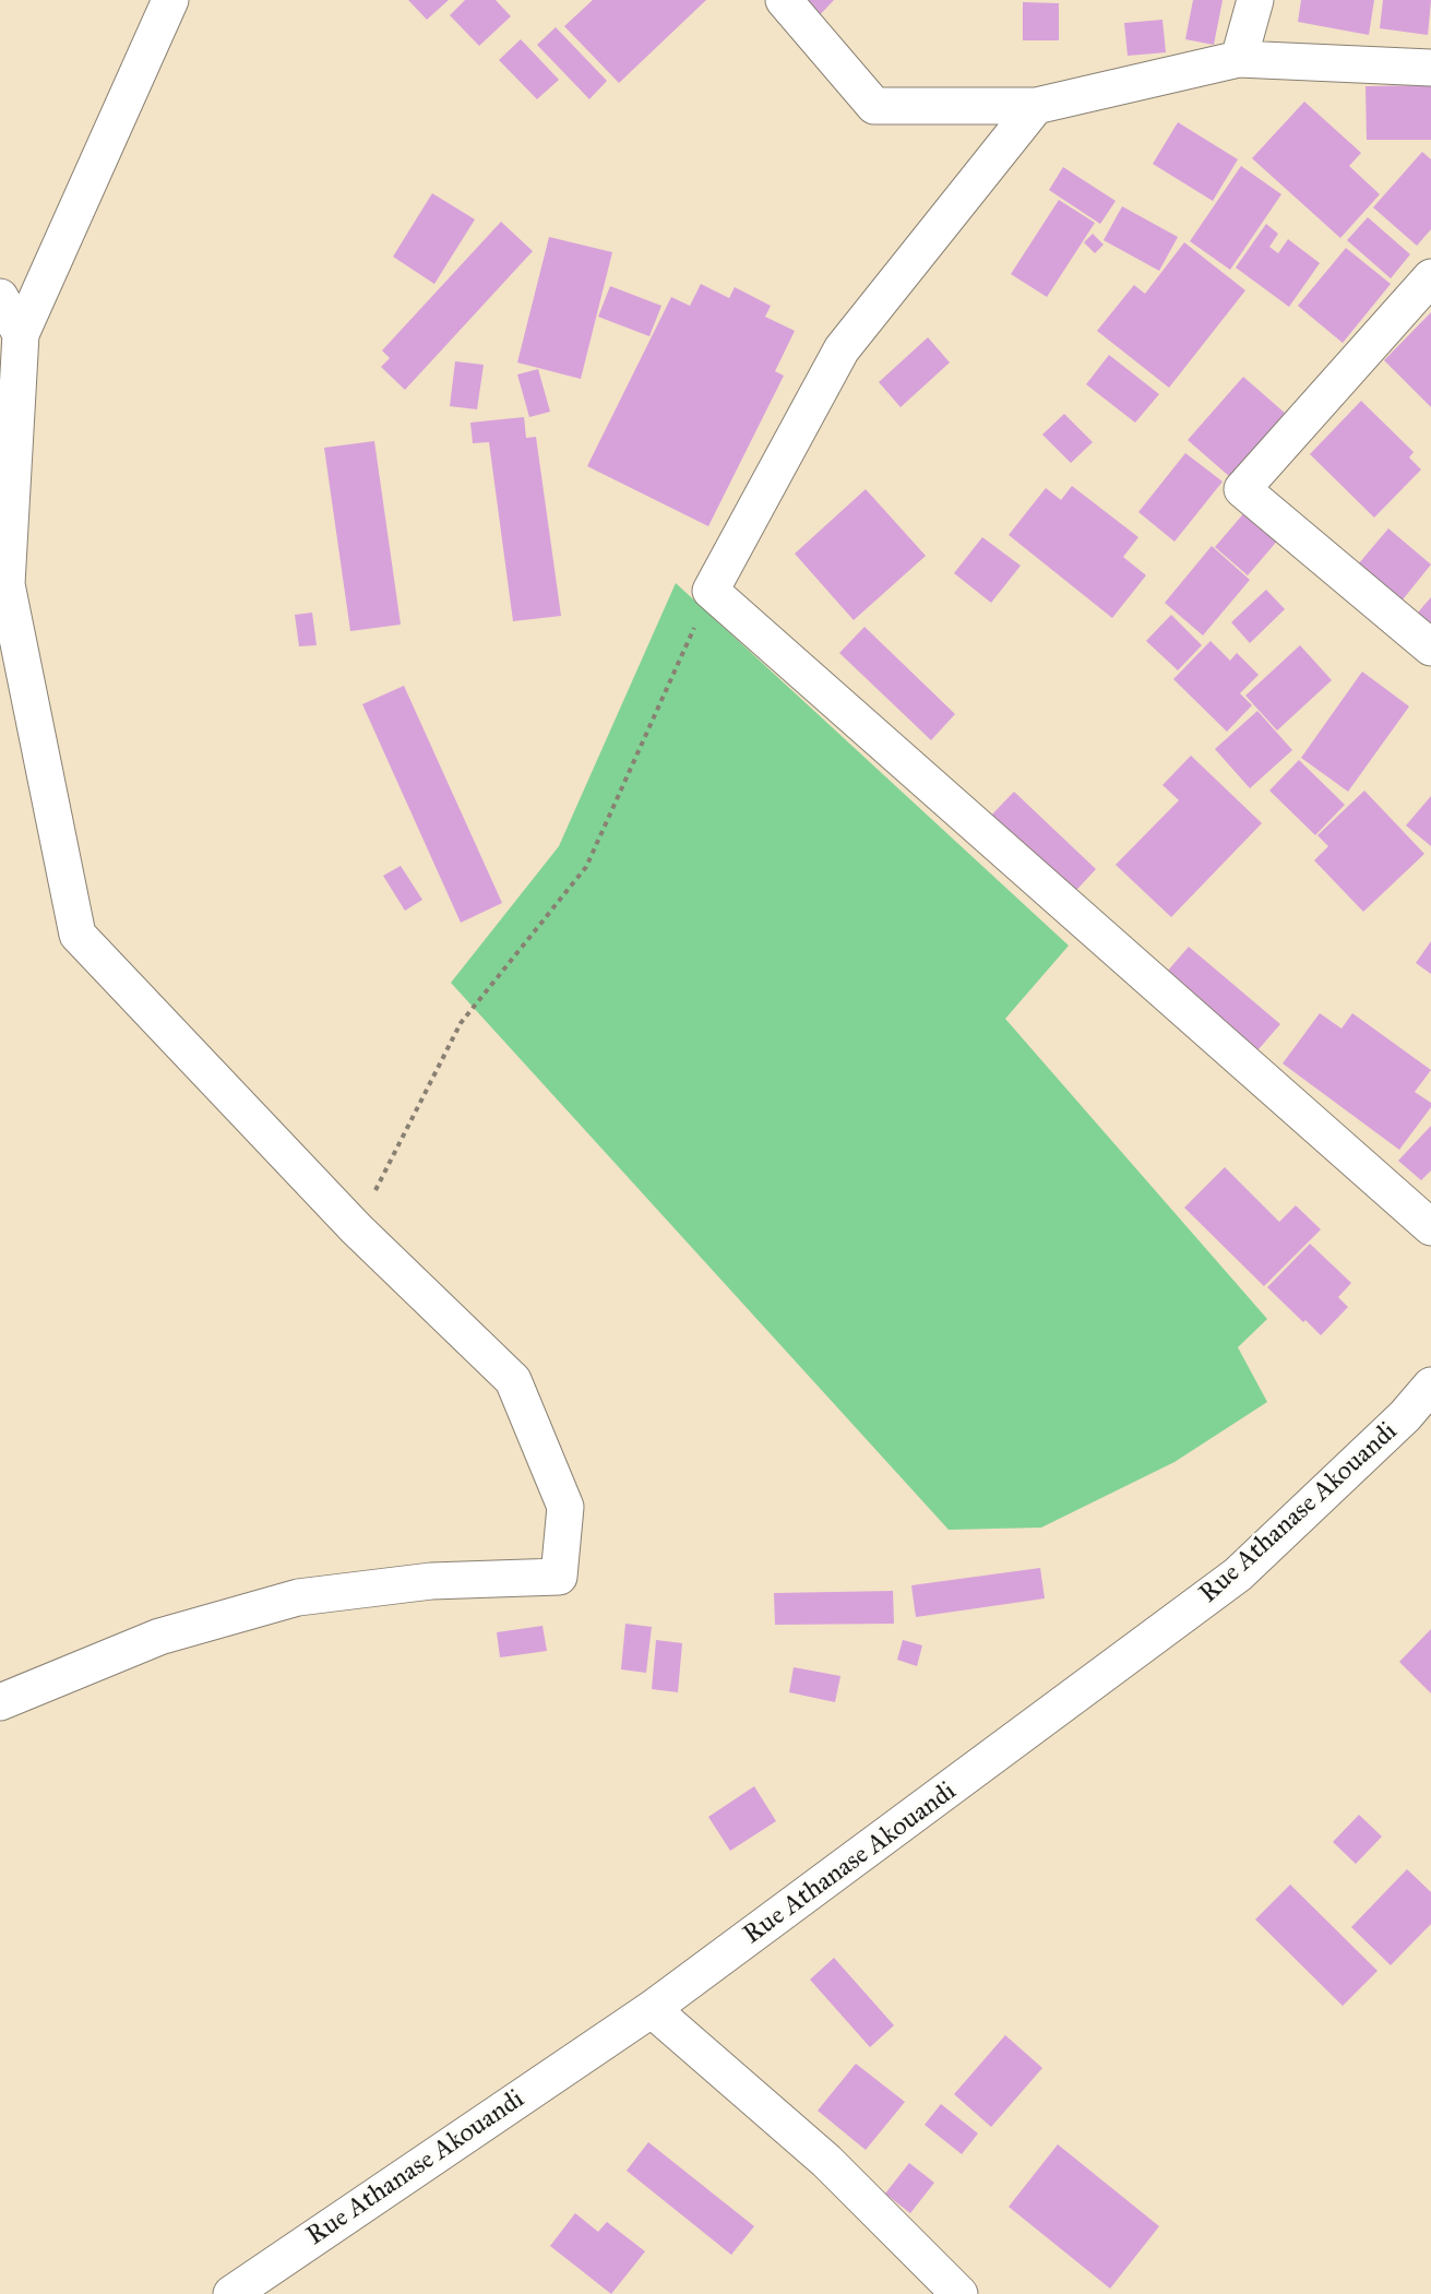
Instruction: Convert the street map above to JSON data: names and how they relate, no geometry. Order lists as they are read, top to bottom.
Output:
{
  "streets": {
    "street": ["Rue Athanase Akouandi"]
  }
}
